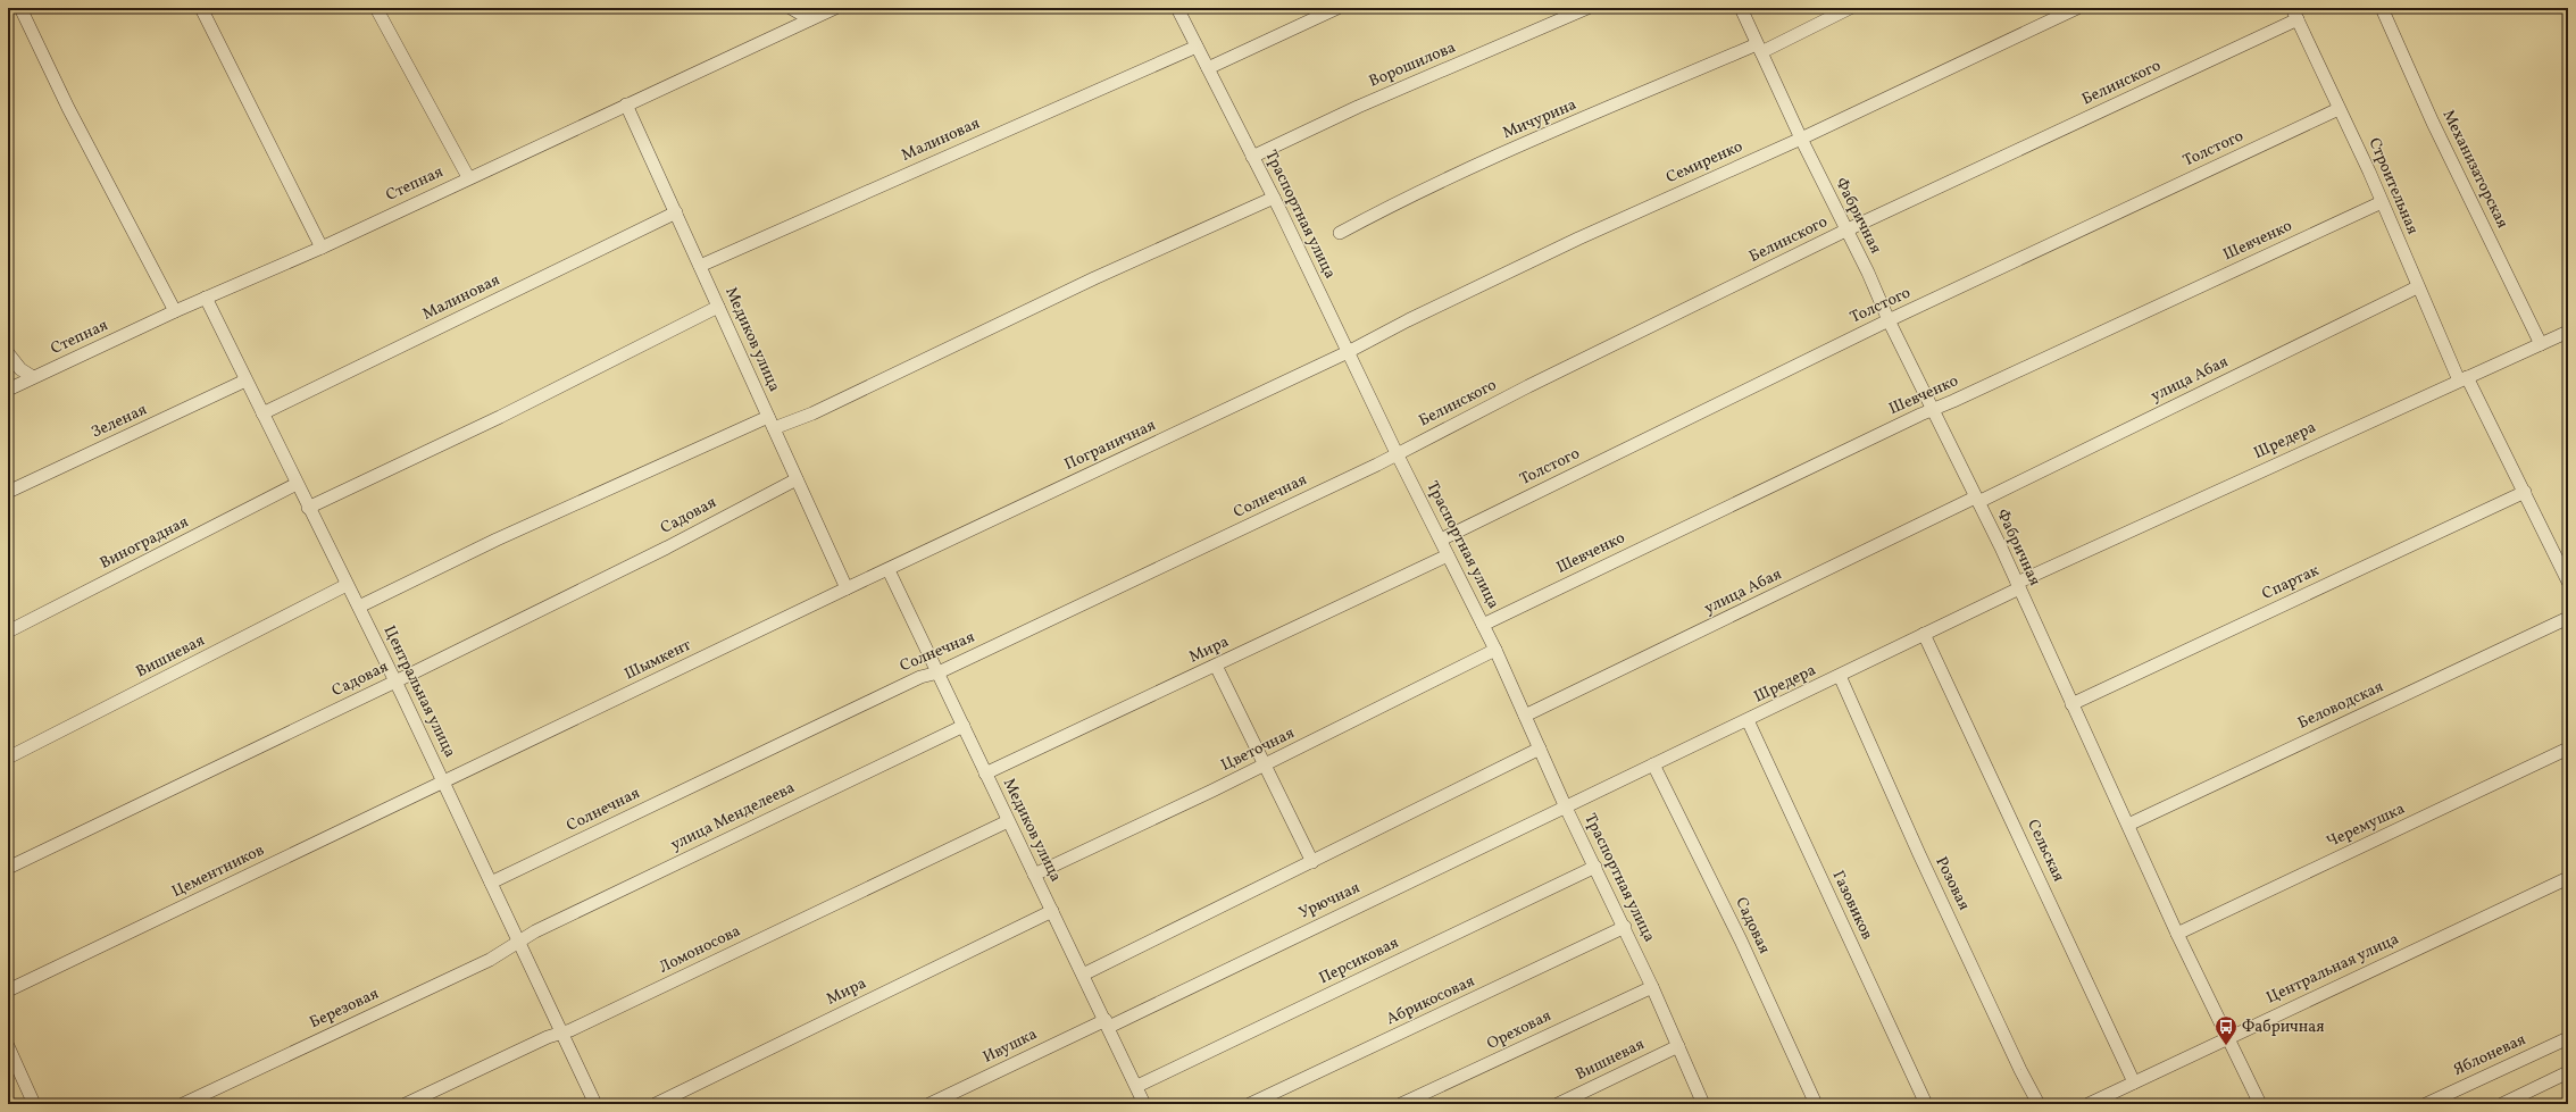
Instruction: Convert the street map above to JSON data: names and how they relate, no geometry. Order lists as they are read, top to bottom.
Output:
{
  "streets": {
    "street": [
      "Ворошилова",
      "Белинского",
      "Мичурина",
      "Малиновая",
      "Толстого",
      "Семиренко",
      "Механизаторская",
      "Степная",
      "Строительная",
      "Траспортная улица",
      "Фабричная",
      "Шевченко",
      "Медиков улица",
      "улица Абая",
      "Зеленая",
      "Шредера",
      "Пограничная",
      "Солнечная",
      "Садовая",
      "Виноградная",
      "Спартак",
      "Мира",
      "Вишневая",
      "Шымкент",
      "Центральная улица",
      "Беловодская",
      "Цветочная",
      "улица Менделеева",
      "Черемушка",
      "Сельская",
      "Цементников",
      "Розовая",
      "Урючная",
      "Газовиков",
      "Ломоносова",
      "Персиковая",
      "Абрикосовая",
      "Березовая",
      "Ореховая",
      "Ивушка",
      "Яблоневая"
    ]
  },
  "crossings": [
    ["Ворошилова", "Траспортная улица"],
    ["Белинского", "Строительная"],
    ["Белинского", "Траспортная улица"],
    ["Белинского", "Фабричная"],
    ["Белинского", "Солнечная"],
    ["Мичурина", "Фабричная"],
    ["Малиновая", "Траспортная улица"],
    ["Малиновая", "Медиков улица"],
    ["Малиновая", "Центральная улица"],
    ["Толстого", "Строительная"],
    ["Толстого", "Траспортная улица"],
    ["Толстого", "Фабричная"],
    ["Семиренко", "Траспортная улица"],
    ["Семиренко", "Фабричная"],
    ["Семиренко", "Пограничная"],
    ["Механизаторская", "Шредера"],
    ["Степная", "Медиков улица"],
    ["Степная", "Центральная улица"],
    ["Строительная", "Шевченко"],
    ["Строительная", "улица Абая"],
    ["Строительная", "Шредера"],
    ["Строительная", "Спартак"],
    ["Траспортная улица", "Шевченко"],
    ["Траспортная улица", "улица Абая"],
    ["Траспортная улица", "Шредера"],
    ["Траспортная улица", "Пограничная"],
    ["Траспортная улица", "Солнечная"],
    ["Траспортная улица", "Мира"],
    ["Траспортная улица", "Вишневая"],
    ["Траспортная улица", "Цветочная"],
    ["Траспортная улица", "Урючная"],
    ["Траспортная улица", "Персиковая"],
    ["Траспортная улица", "Абрикосовая"],
    ["Траспортная улица", "Ореховая"],
    ["Фабричная", "Шевченко"],
    ["Фабричная", "улица Абая"],
    ["Фабричная", "Шредера"],
    ["Фабричная", "Спартак"],
    ["Фабричная", "Центральная улица"],
    ["Фабричная", "Беловодская"],
    ["Фабричная", "Черемушка"],
    ["Медиков улица", "Пограничная"],
    ["Медиков улица", "Солнечная"],
    ["Медиков улица", "Садовая"],
    ["Медиков улица", "Мира"],
    ["Медиков улица", "Шымкент"],
    ["Медиков улица", "Цветочная"],
    ["Медиков улица", "улица Менделеева"],
    ["Медиков улица", "Урючная"],
    ["Медиков улица", "Ломоносова"],
    ["Медиков улица", "Персиковая"],
    ["Медиков улица", "Ивушка"],
    ["Зеленая", "Центральная улица"],
    ["Шредера", "Садовая"],
    ["Шредера", "Сельская"],
    ["Шредера", "Розовая"],
    ["Шредера", "Урючная"],
    ["Шредера", "Газовиков"],
    ["Пограничная", "Шымкент"],
    ["Солнечная", "Центральная улица"],
    ["Садовая", "Центральная улица"],
    ["Виноградная", "Центральная улица"],
    ["Вишневая", "Центральная улица"],
    ["Шымкент", "Центральная улица"],
    ["Шымкент", "Цементников"],
    ["Центральная улица", "улица Менделеева"],
    ["Центральная улица", "Сельская"],
    ["Центральная улица", "Цементников"],
    ["Центральная улица", "Ломоносова"],
    ["Центральная улица", "Березовая"],
    ["улица Менделеева", "Березовая"],
    ["Урючная", "Ивушка"]
  ],
  "places": {
    "bus stop": ["Фабричная"]
  }
}
